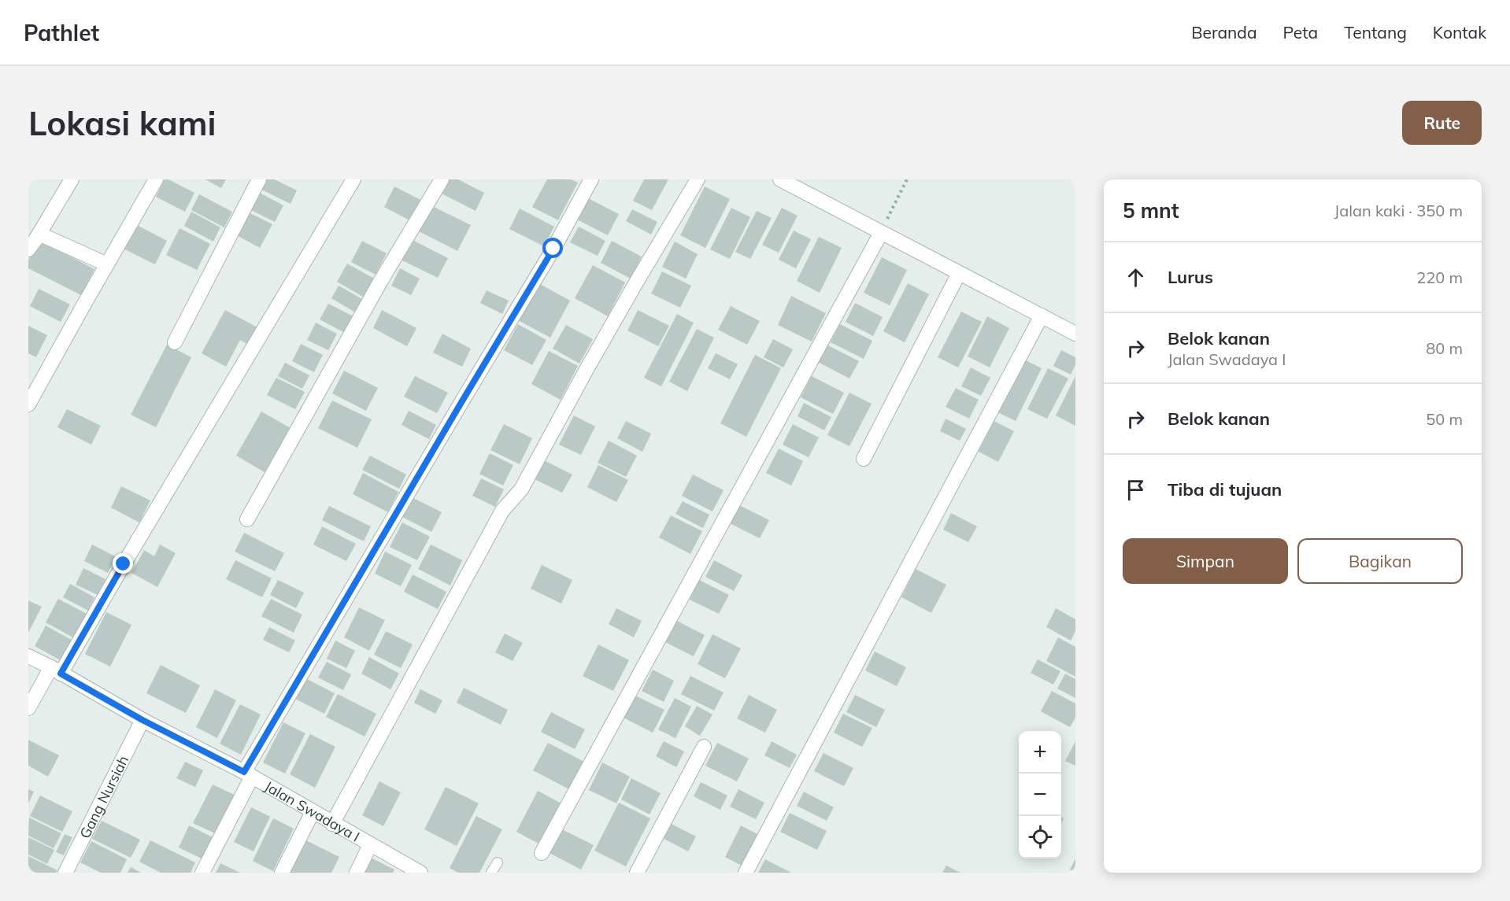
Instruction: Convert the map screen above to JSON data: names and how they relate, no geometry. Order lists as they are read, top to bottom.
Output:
{
  "streets": {
    "street": ["Gang Nursiah", "Jalan Swadaya I"]
  },
  "crossings": [
    ["Gang Nursiah", "Jalan Swadaya I"]
  ],
  "page": {
    "header": "Pathlet",
    "nav": [
      "Beranda",
      "Peta",
      "Tentang",
      "Kontak"
    ],
    "buttons": [
      "Rute",
      ["Simpan", "Bagikan"]
    ],
    "title": "Lokasi kami",
    "heading": ["5 mnt", "Jalan kaki · 350 m"],
    "list": [
      ["Lurus", "220 m"],
      ["Belok kanan", "Jalan Swadaya I", "80 m"],
      ["Belok kanan", "50 m"],
      "Tiba di tujuan"
    ],
    "map_buttons": ["+", "−"]
  }
}
